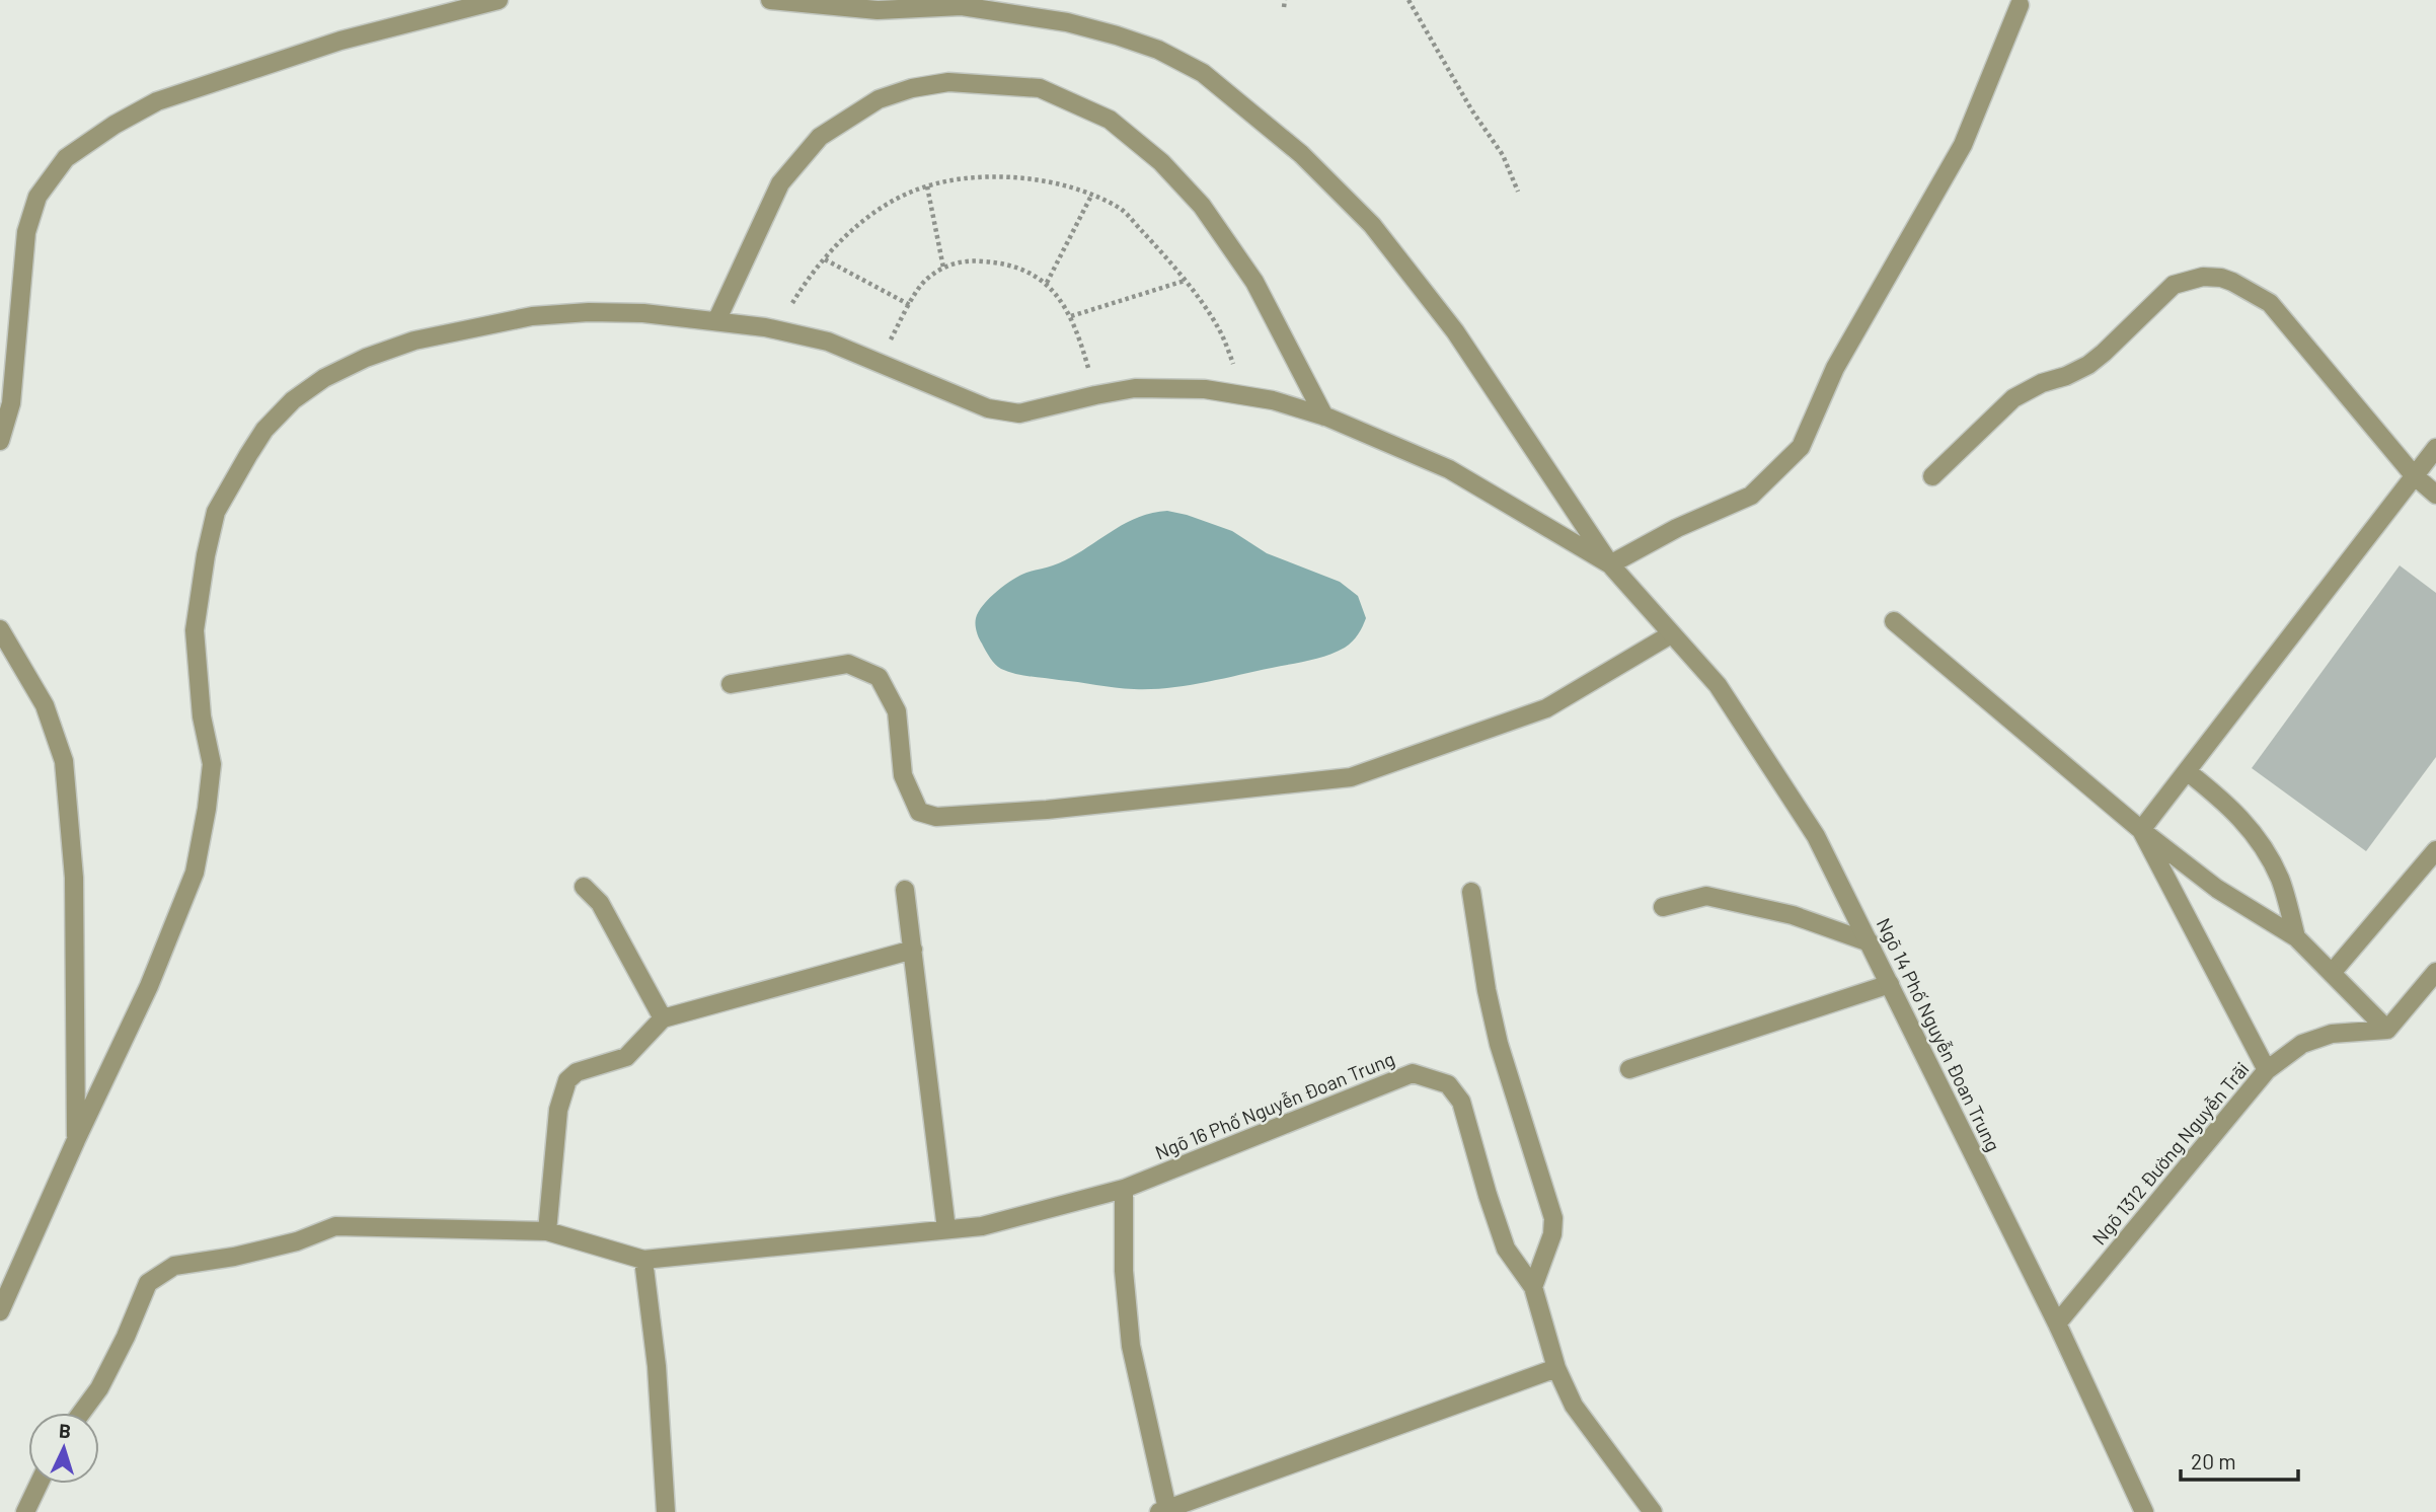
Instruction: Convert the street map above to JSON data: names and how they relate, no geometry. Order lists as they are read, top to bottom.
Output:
{
  "streets": {
    "street": ["Ngõ 14 Phố Nguyễn Đoan Trung", "Ngõ 16 Phố Nguyễn Đoan Trung", "Ngõ 1312 Đường Nguyễn Trãi"]
  },
  "crossings": [
    ["Ngõ 14 Phố Nguyễn Đoan Trung", "Ngõ 1312 Đường Nguyễn Trãi"]
  ],
  "scale_bar": "20 m",
  "north": "top"
}
